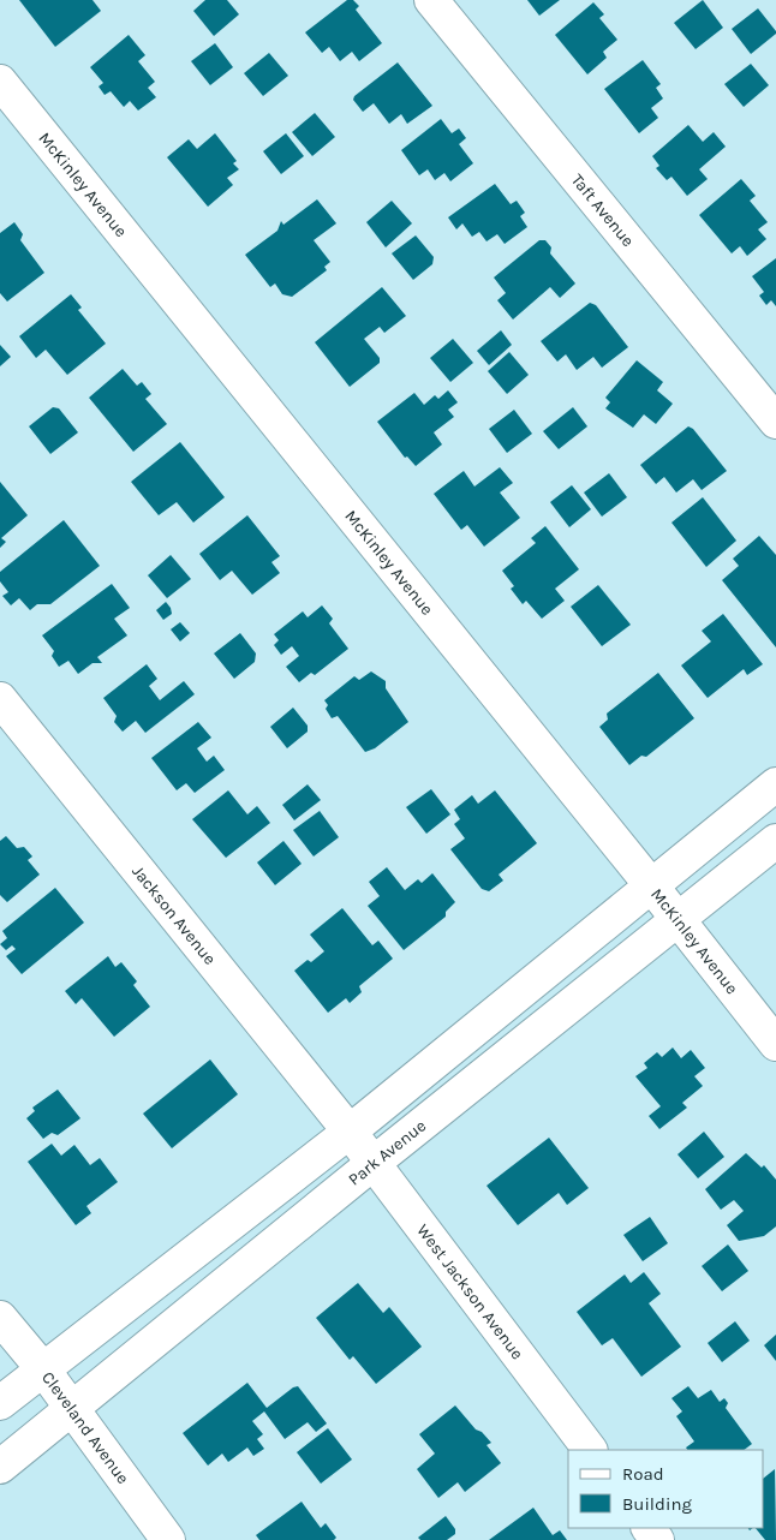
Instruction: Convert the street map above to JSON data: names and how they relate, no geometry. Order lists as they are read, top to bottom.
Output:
{
  "streets": {
    "street": [
      "McKinley Avenue",
      "Taft Avenue",
      "Jackson Avenue",
      "Park Avenue",
      "West Jackson Avenue",
      "Cleveland Avenue"
    ]
  },
  "crossings": [
    ["McKinley Avenue", "Park Avenue"],
    ["Jackson Avenue", "West Jackson Avenue"],
    ["Park Avenue", "West Jackson Avenue"],
    ["Park Avenue", "Cleveland Avenue"]
  ],
  "legend": ["Road", "Building"]
}
